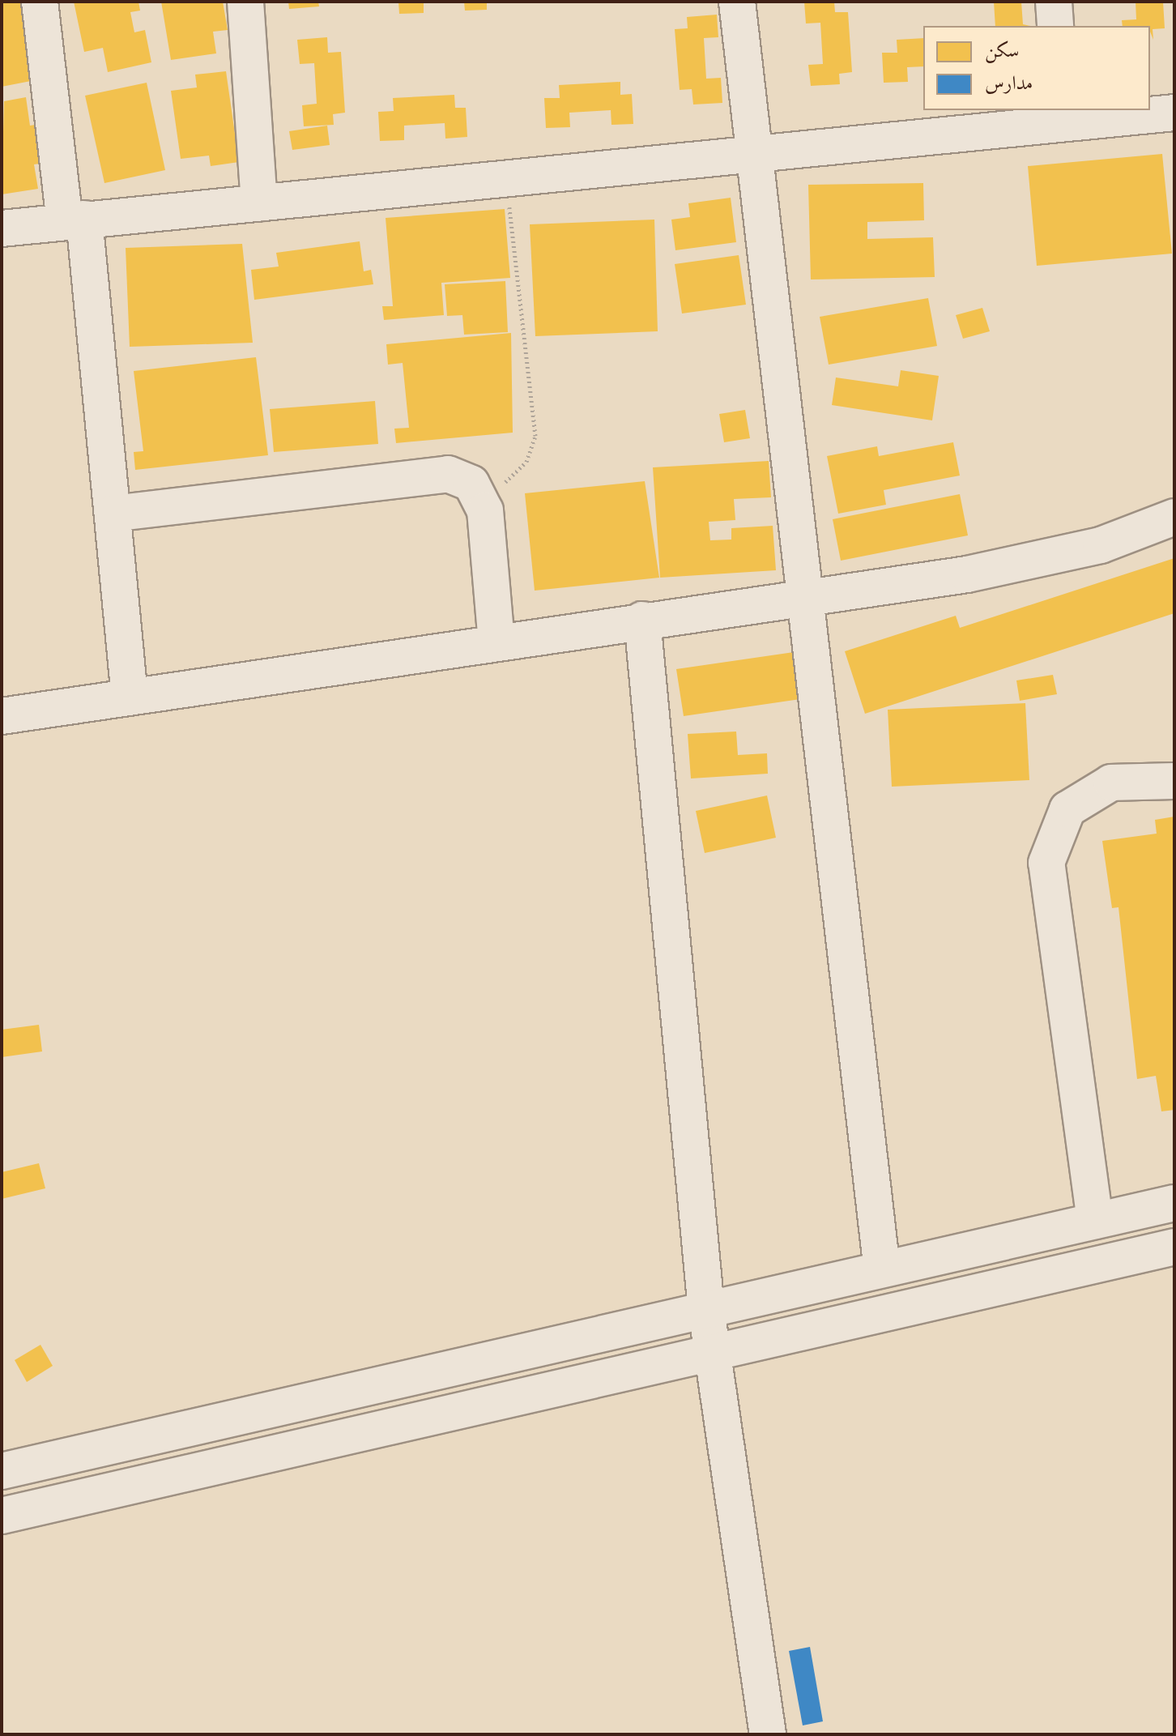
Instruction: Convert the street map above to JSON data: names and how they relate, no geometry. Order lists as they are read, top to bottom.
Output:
{
  "legend": ["سكن", "مدارس"]
}
